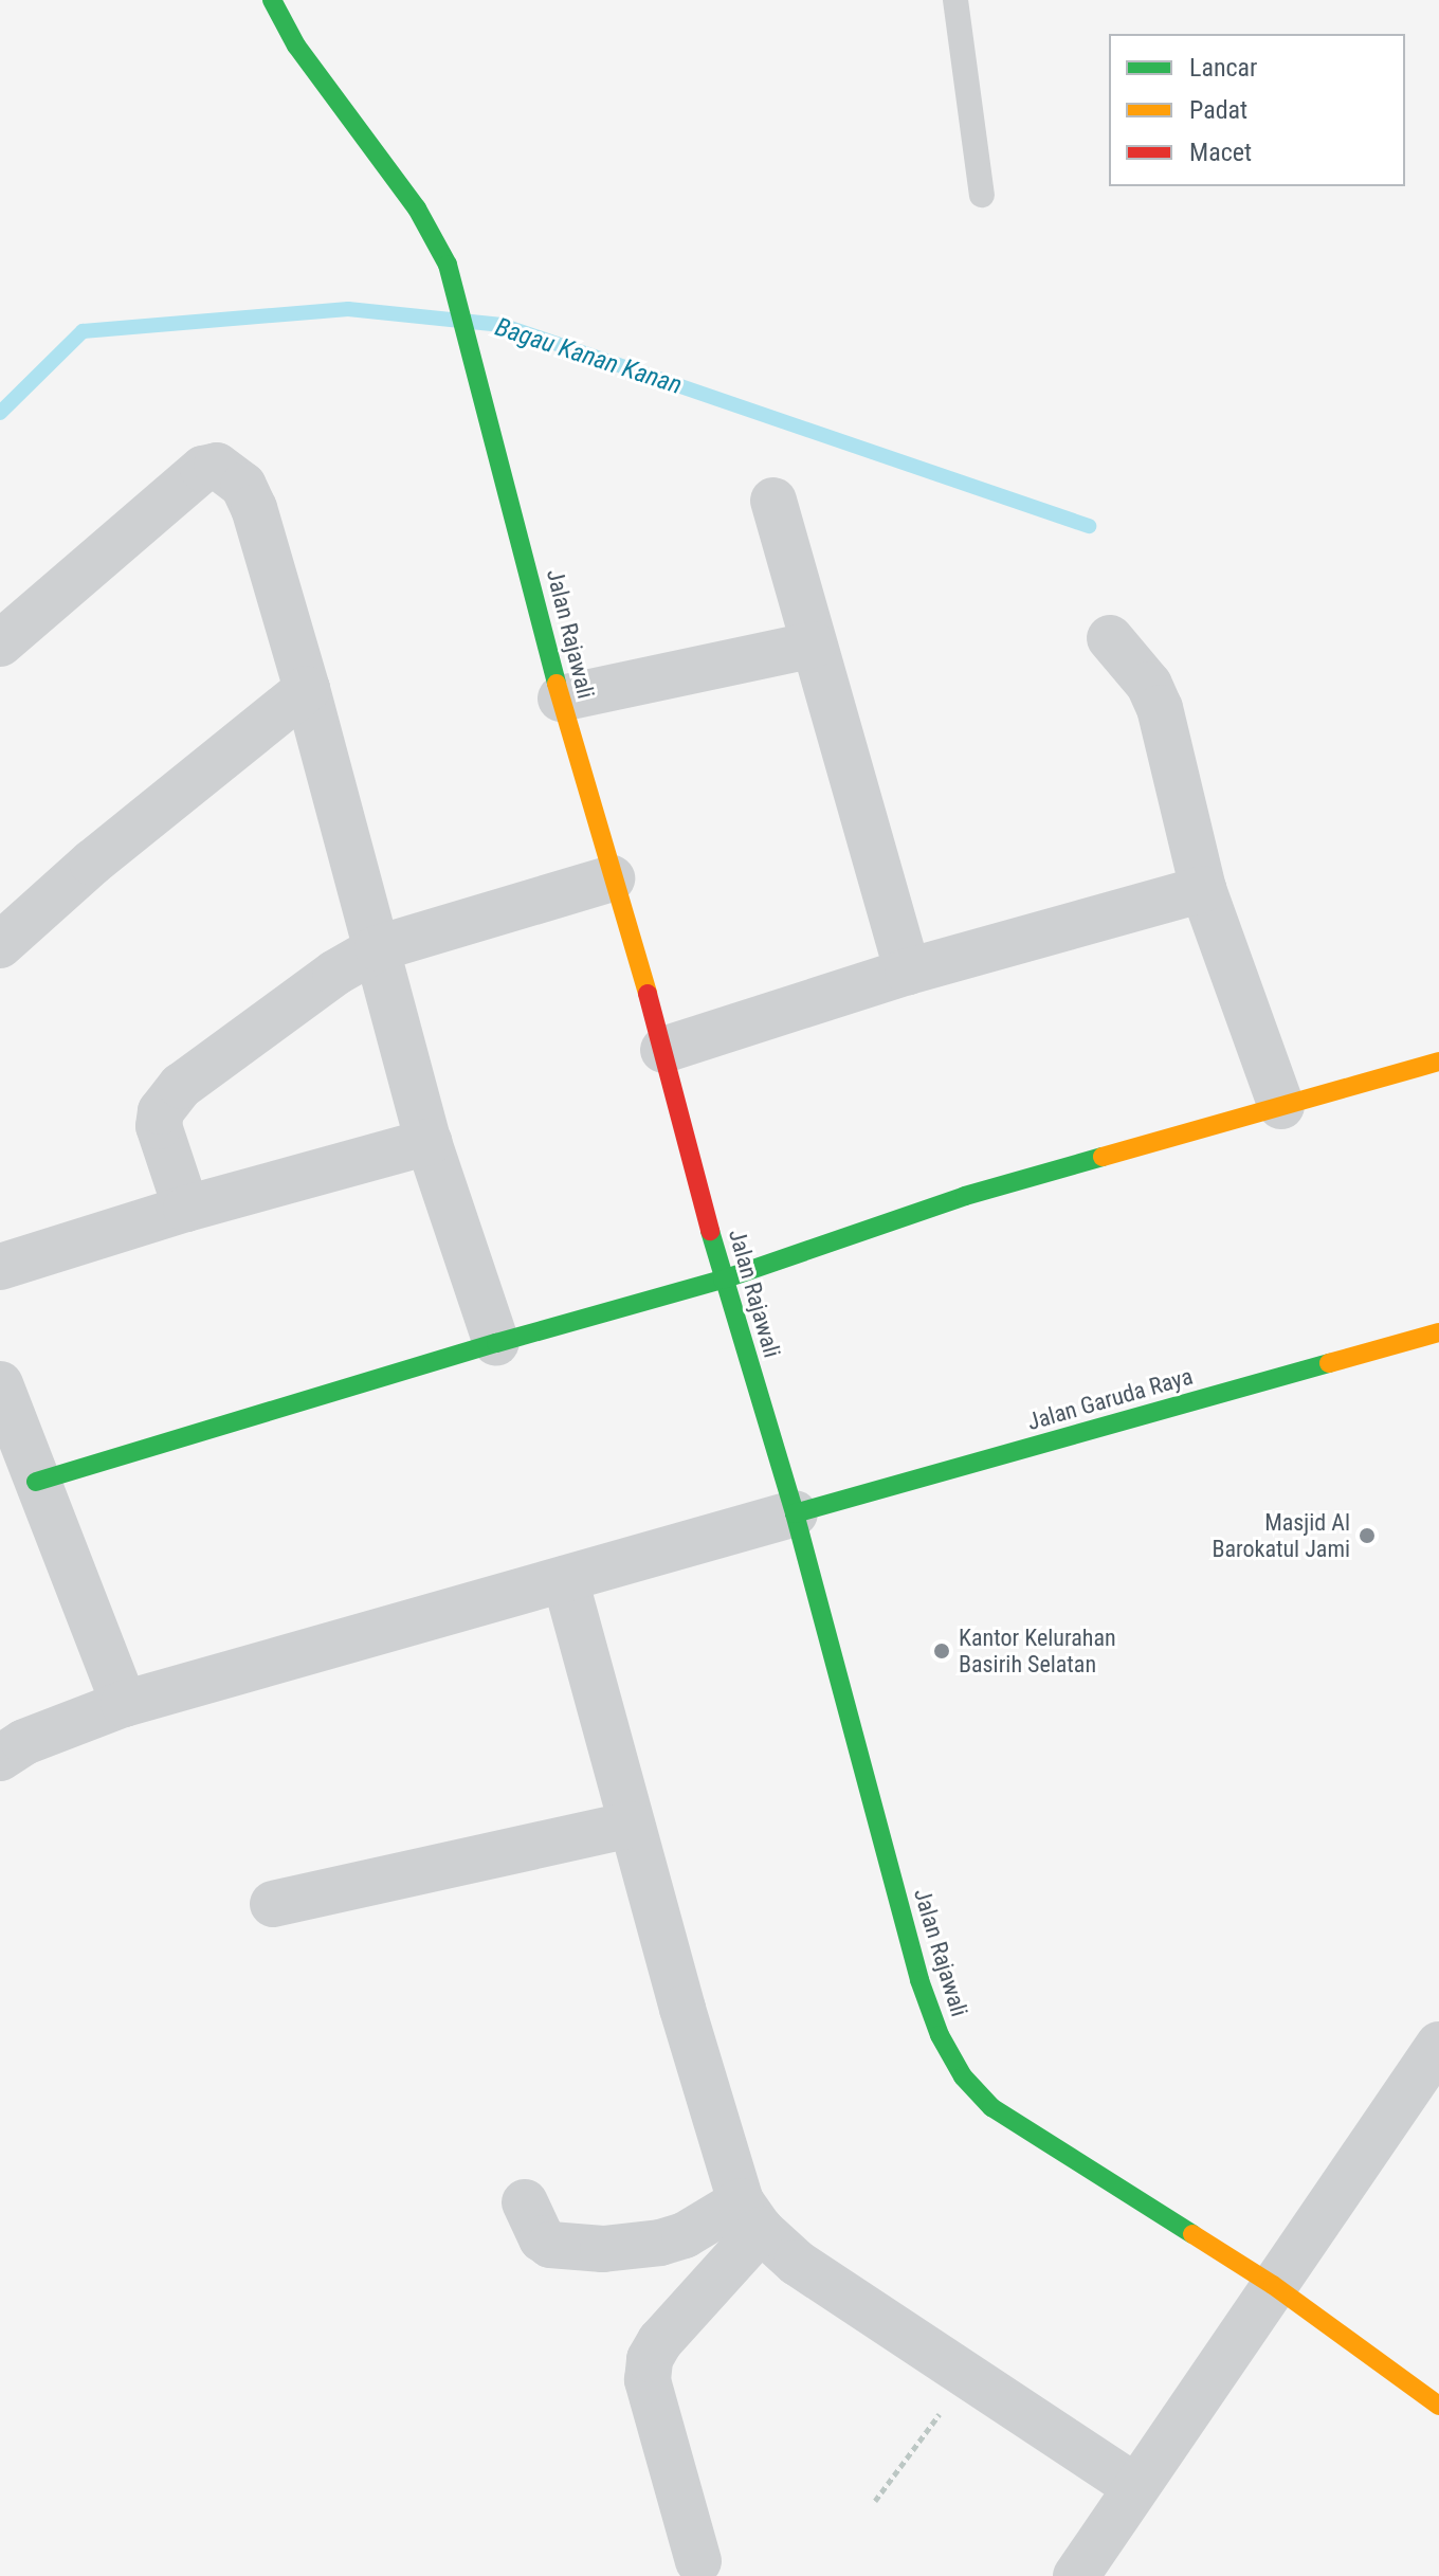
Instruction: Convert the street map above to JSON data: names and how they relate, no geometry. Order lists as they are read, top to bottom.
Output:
{
  "streets": {
    "street": ["Jalan Rajawali", "Jalan Garuda Raya"]
  },
  "crossings": [
    ["Jalan Rajawali", "Jalan Garuda Raya"]
  ],
  "water": ["Bagau Kanan Kanan"],
  "places": ["Masjid Al Barokatul Jami", "Kantor Kelurahan Basirih Selatan"],
  "legend": ["Lancar", "Padat", "Macet"]
}
